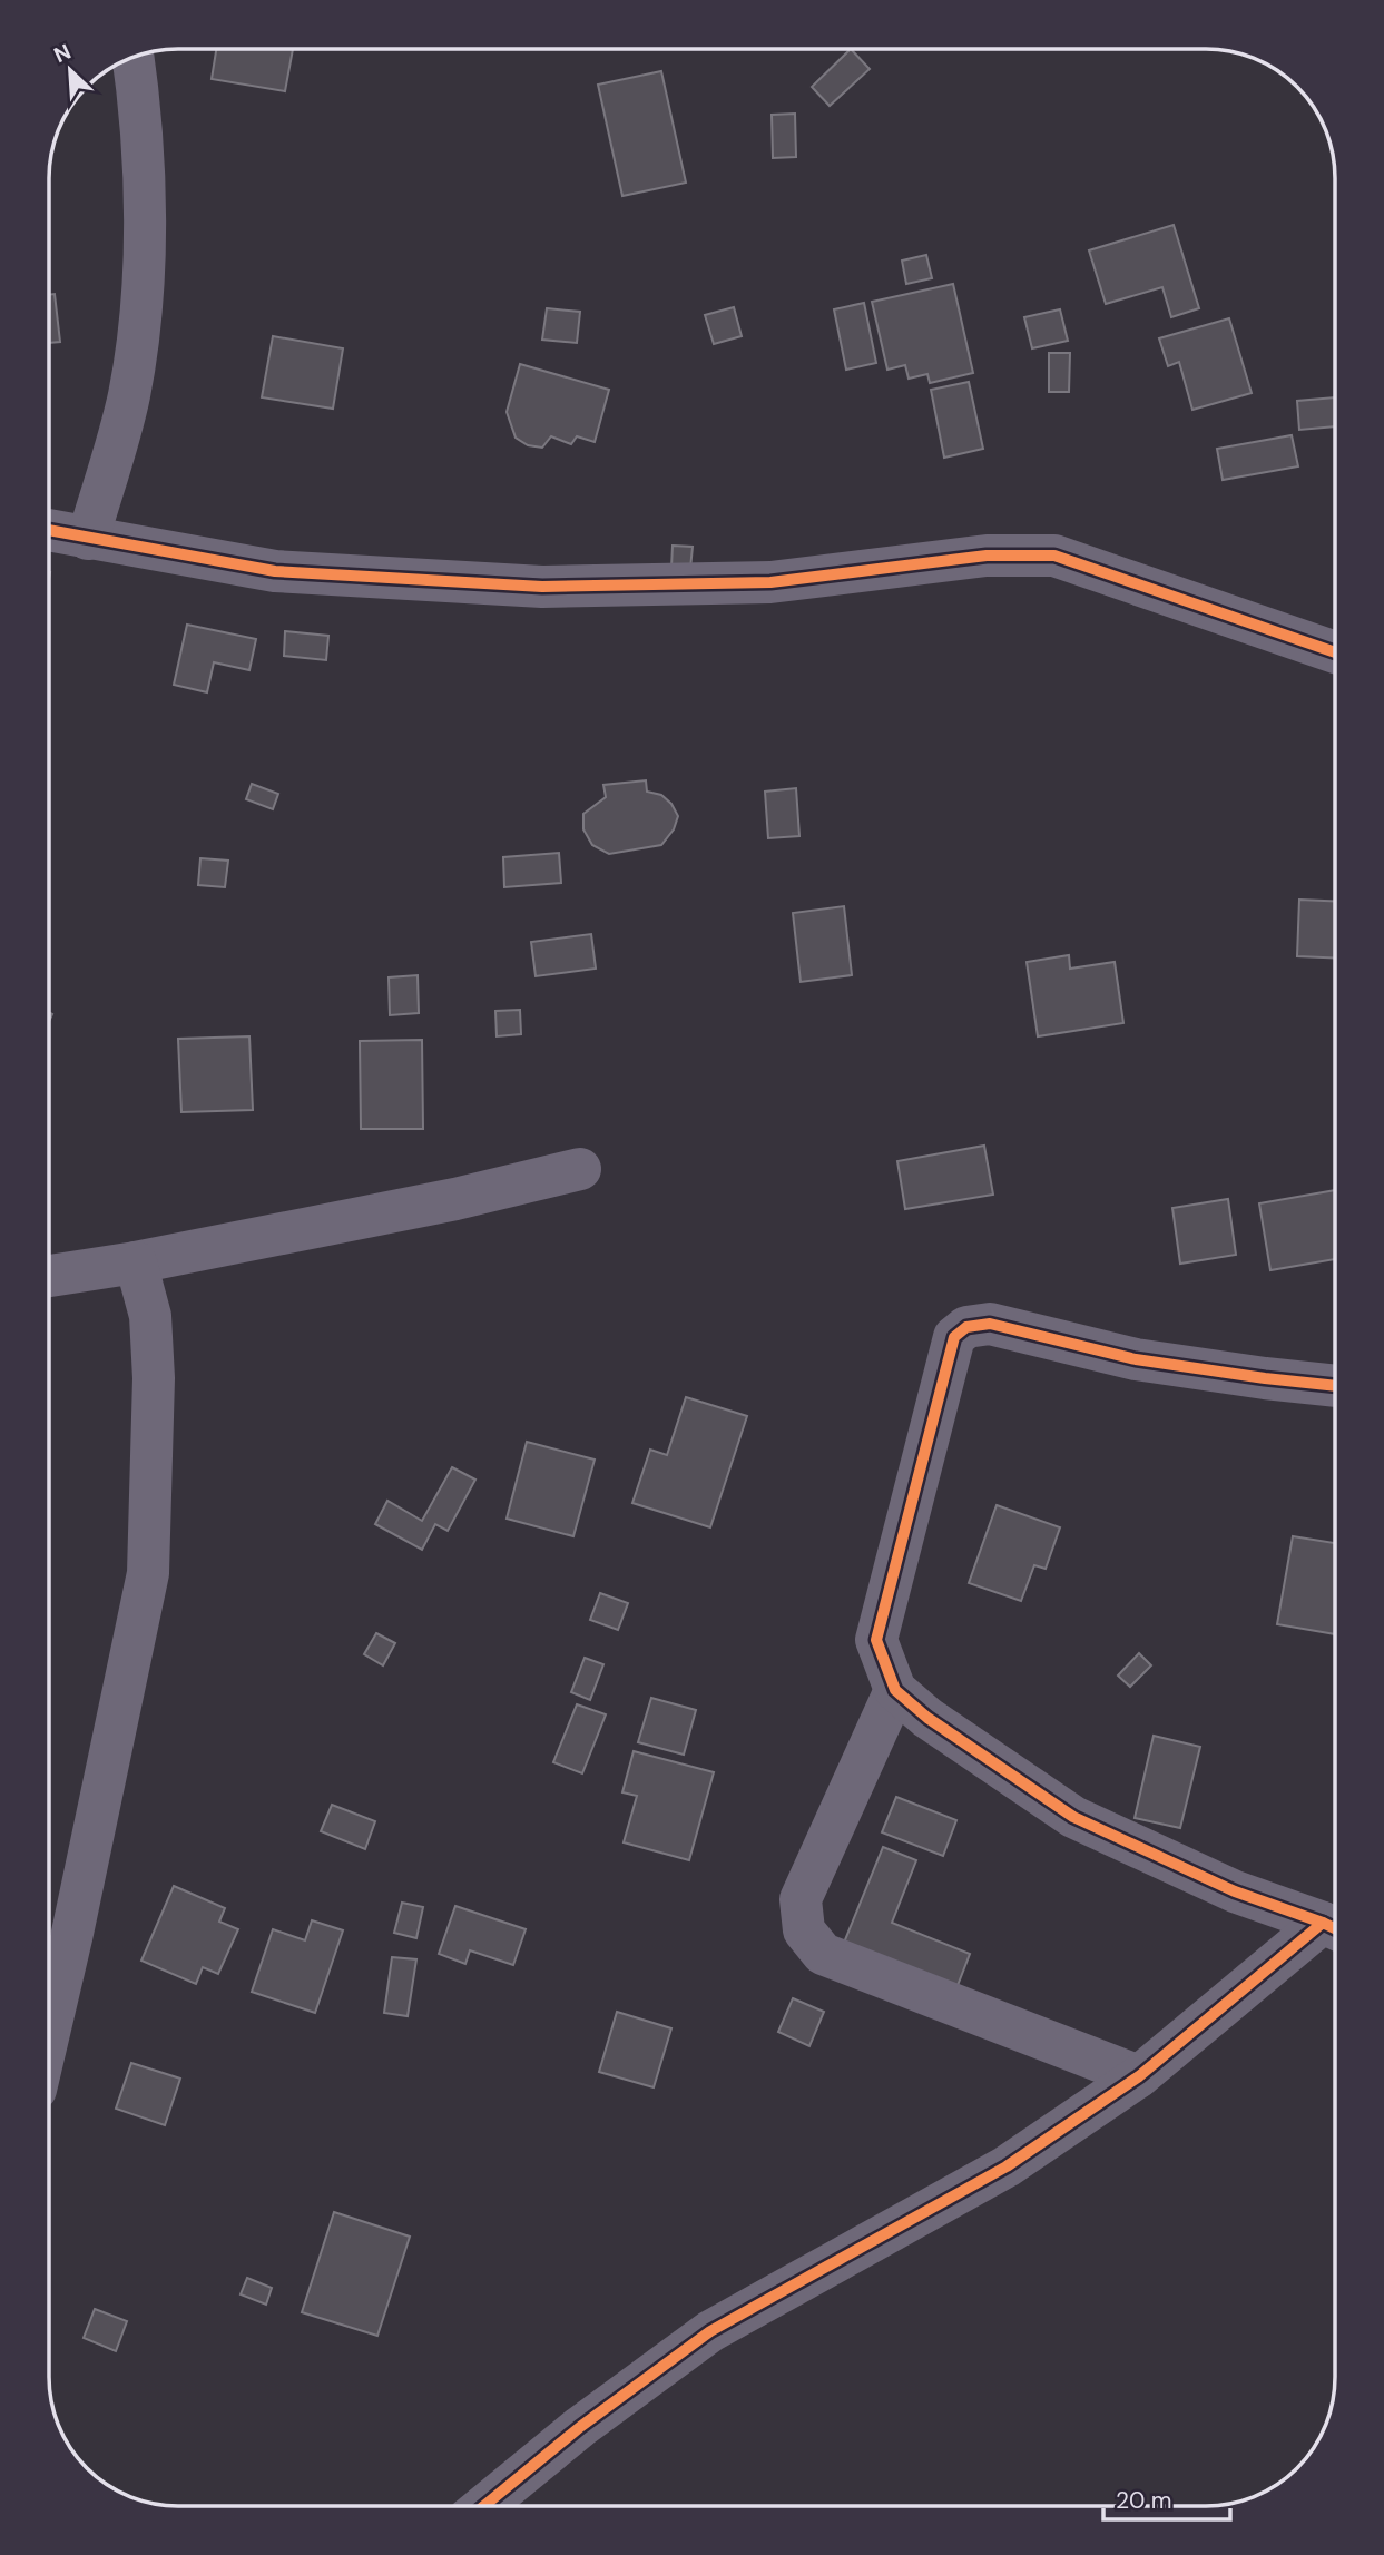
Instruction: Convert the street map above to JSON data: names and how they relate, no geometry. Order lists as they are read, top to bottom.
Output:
{
  "scale_bar": "20 m",
  "north": "top left"
}
